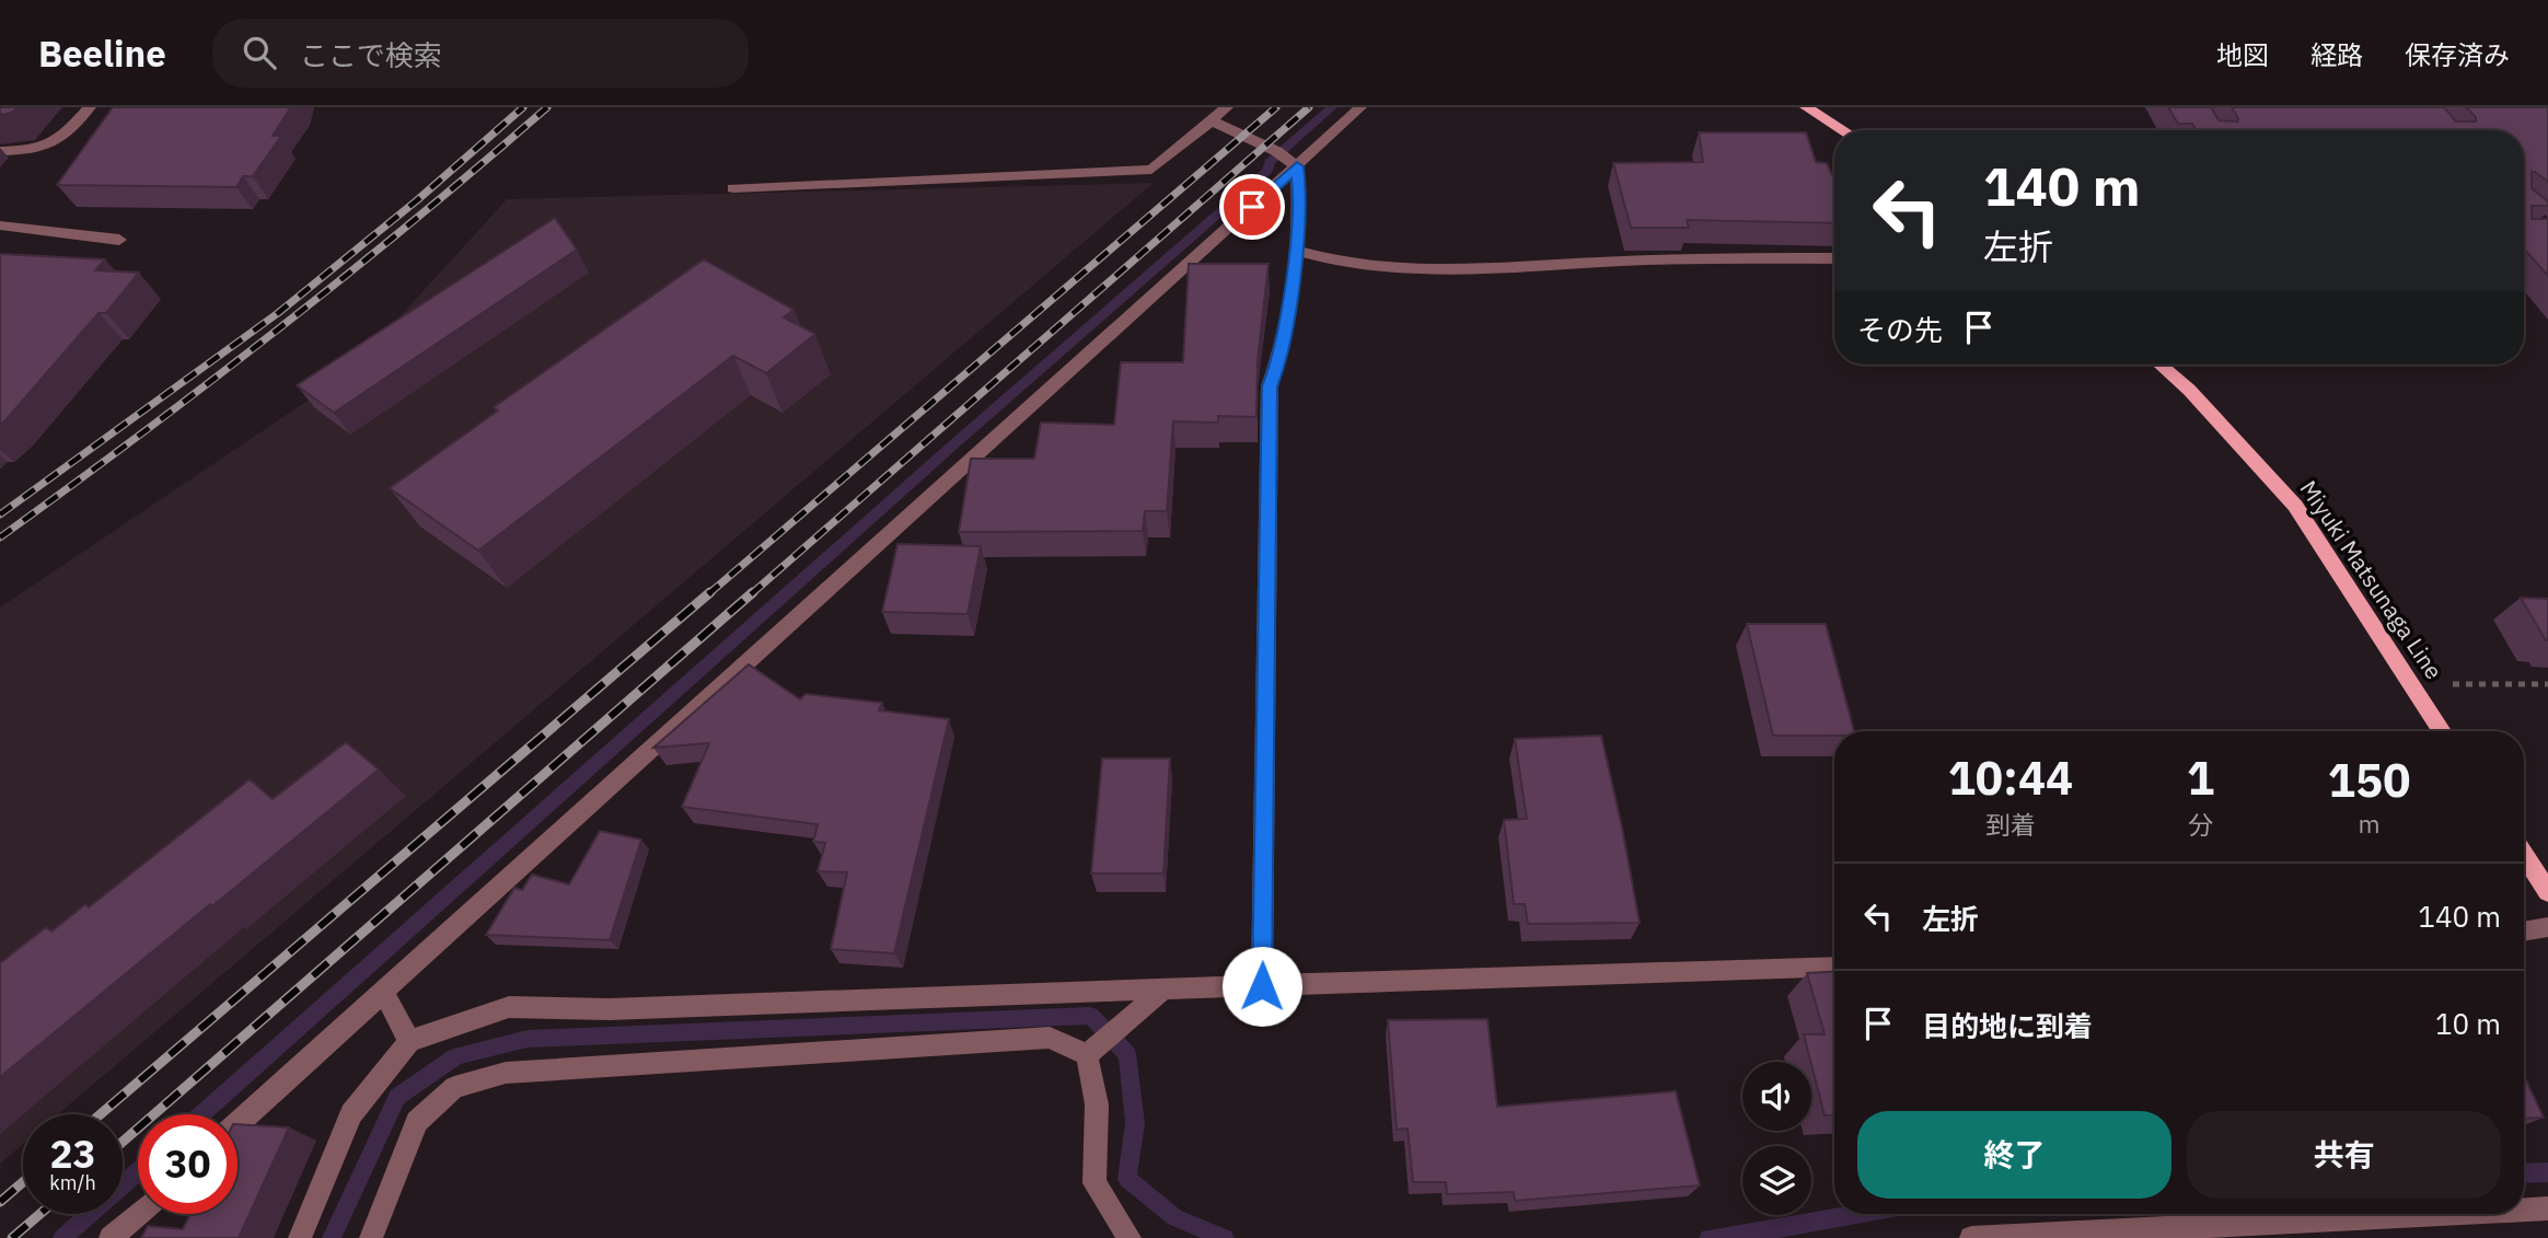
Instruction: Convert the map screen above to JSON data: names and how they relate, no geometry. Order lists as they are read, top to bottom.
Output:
{
  "streets": {
    "main road": ["Miyuki Matsunaga Line"]
  },
  "page": {
    "header": "Beeline",
    "search": "ここで検索",
    "nav": ["地図", "経路", "保存済み"],
    "turn": ["140 m", "左折"],
    "then": "その先",
    "eta": [
      "10:44",
      "到着",
      "1",
      "分",
      "150",
      "m"
    ],
    "list": [
      {
        "name": "左折",
        "value": "140 m"
      },
      {
        "name": "目的地に到着",
        "value": "10 m"
      }
    ],
    "buttons": ["終了", "共有"],
    "speed": "23 km/h",
    "limit": "30"
  }
}
